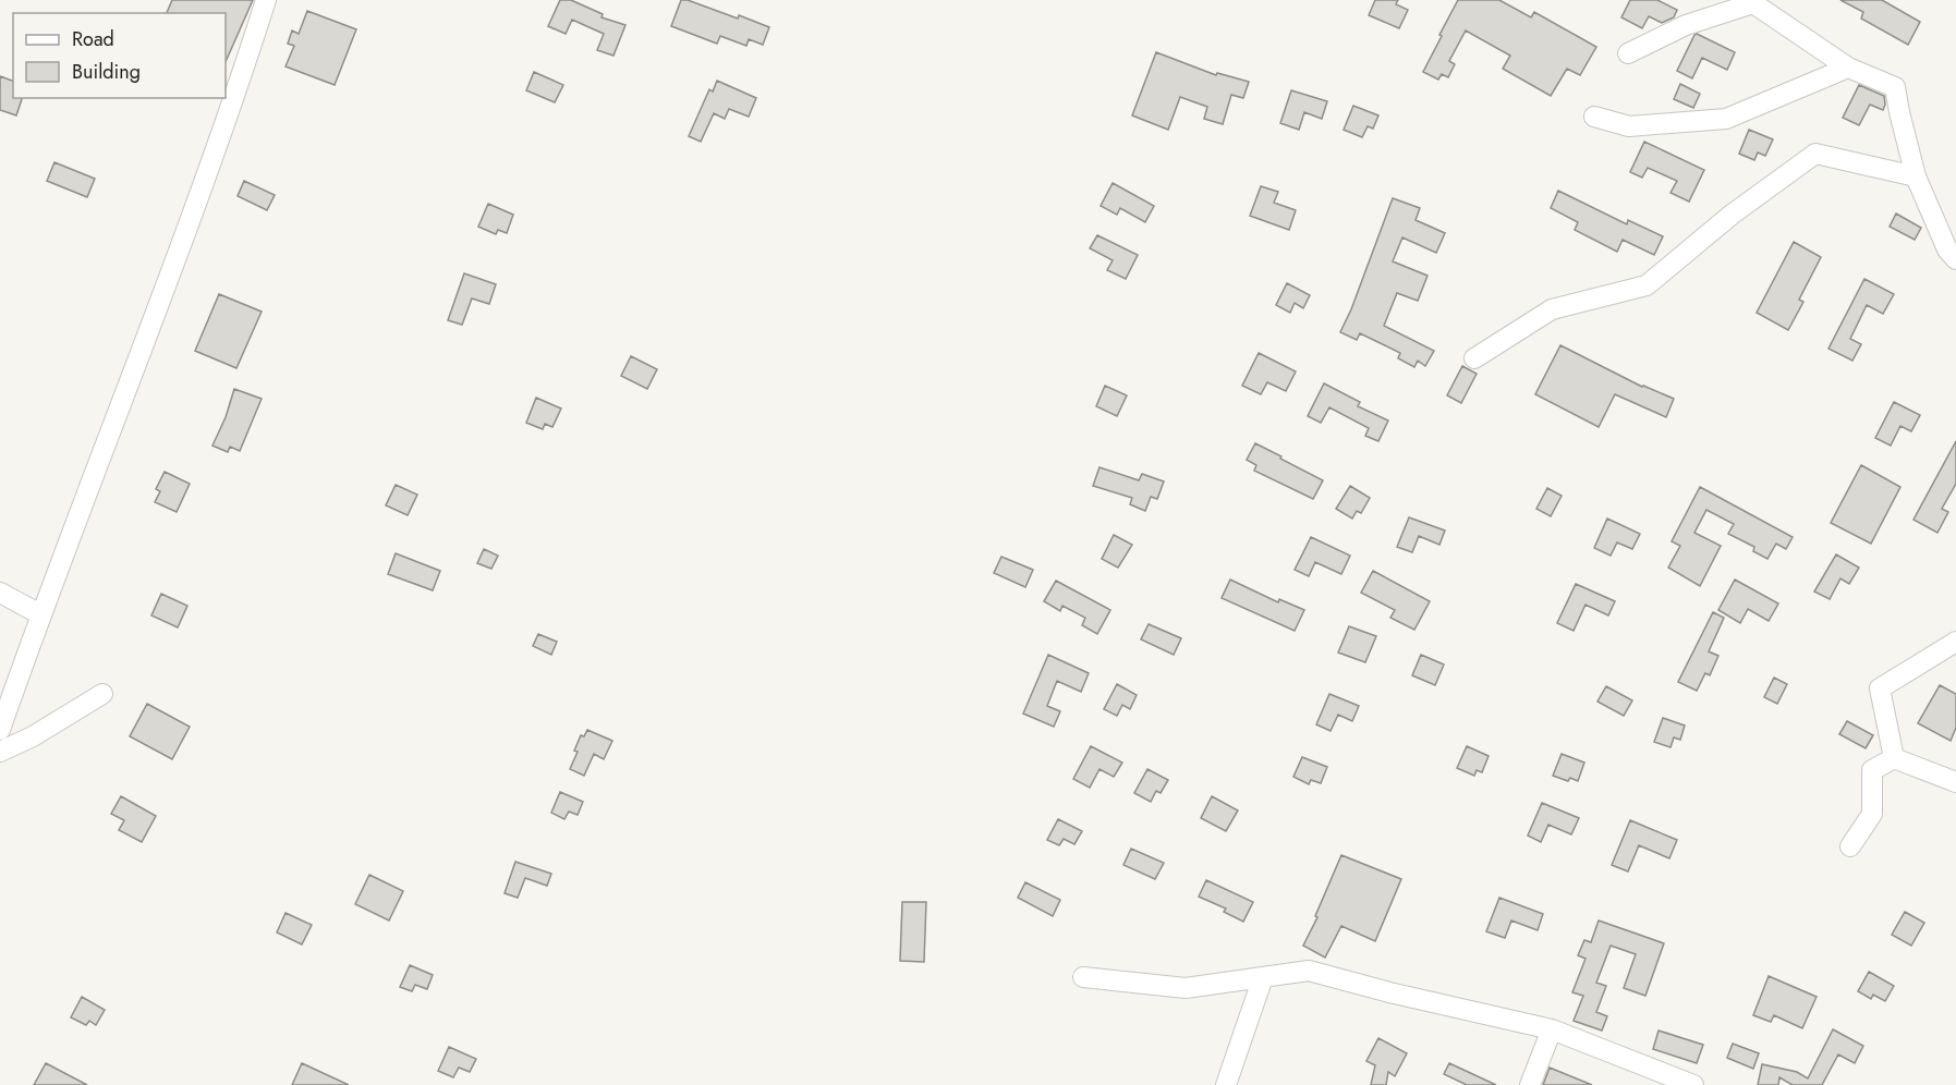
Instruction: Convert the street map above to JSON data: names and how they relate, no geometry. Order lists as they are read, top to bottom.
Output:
{
  "legend": ["Road", "Building"]
}
